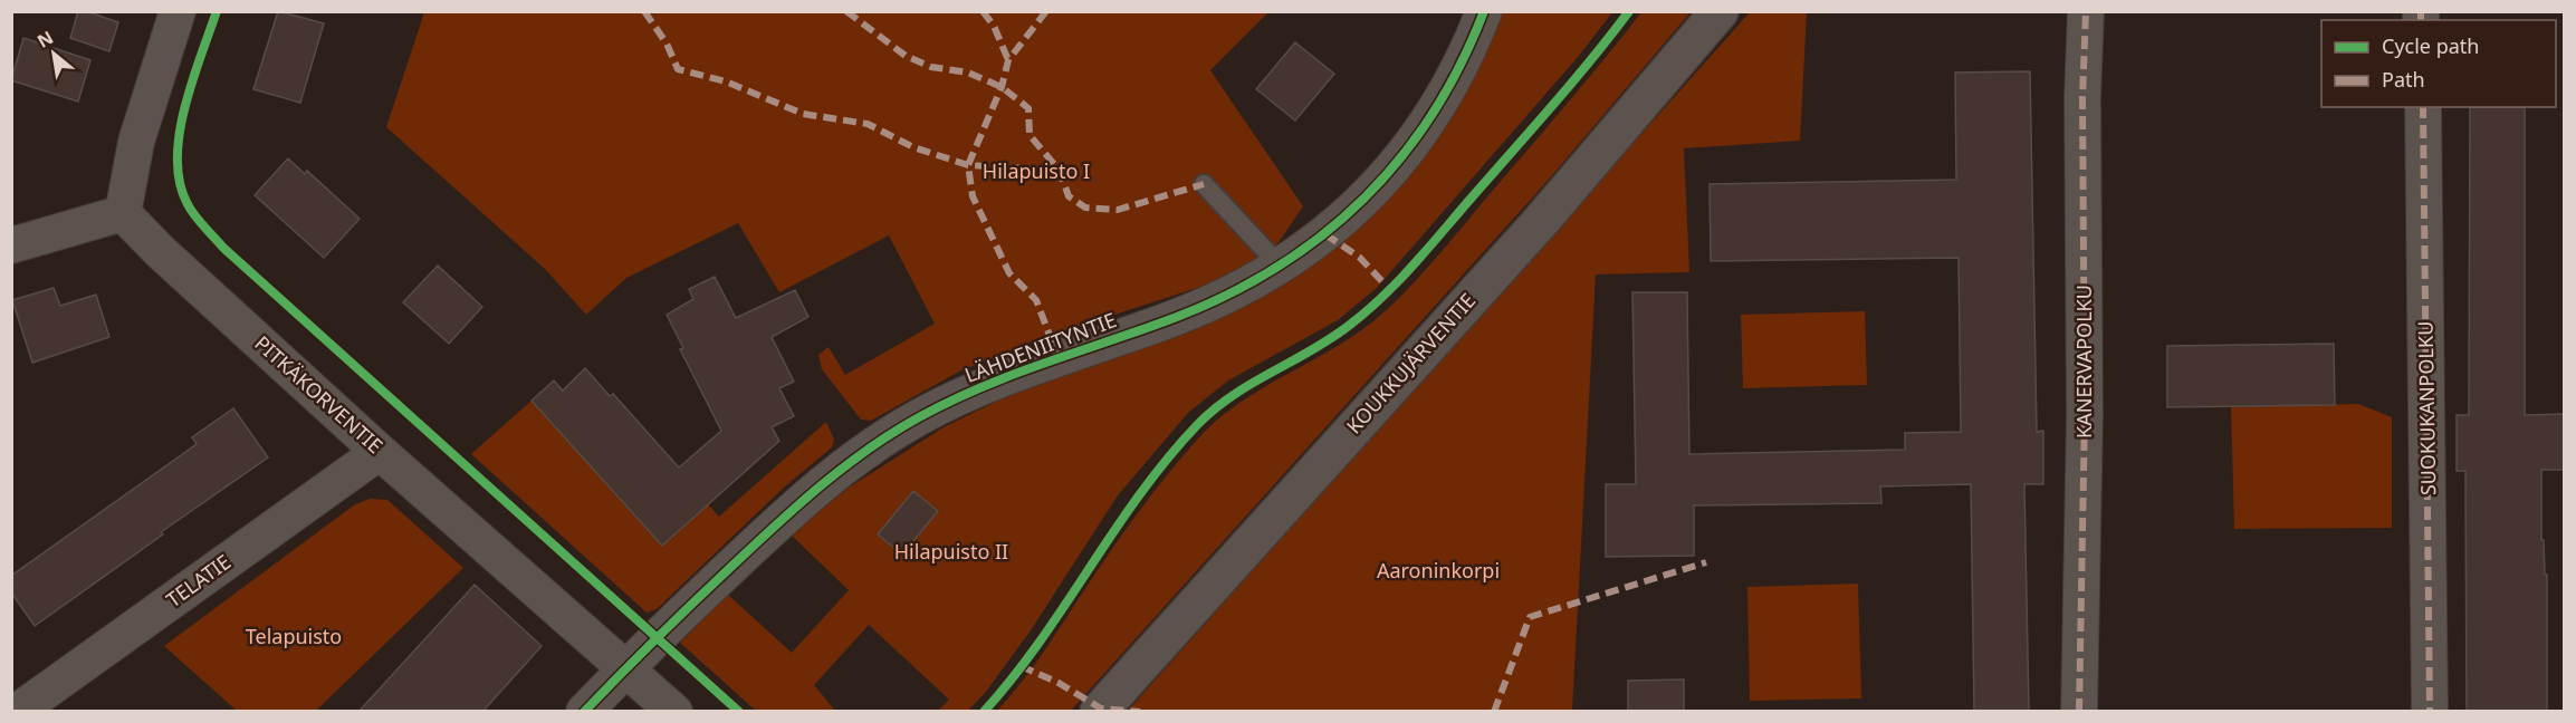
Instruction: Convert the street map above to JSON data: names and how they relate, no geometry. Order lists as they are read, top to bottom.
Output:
{
  "streets": {
    "street": [
      "LÄHDENIITYNTIE",
      "KANERVAPOLKU",
      "KOUKKUJÄRVENTIE",
      "PITKÄKORVENTIE",
      "SUOKUKANPOLKU",
      "TELATIE"
    ]
  },
  "crossings": [
    ["LÄHDENIITYNTIE", "PITKÄKORVENTIE"],
    ["PITKÄKORVENTIE", "TELATIE"]
  ],
  "parks": [
    "Hilapuisto I",
    "Hilapuisto II",
    "Aaroninkorpi",
    "Telapuisto"
  ],
  "legend": ["Cycle path", "Path"],
  "north": "top left"
}
